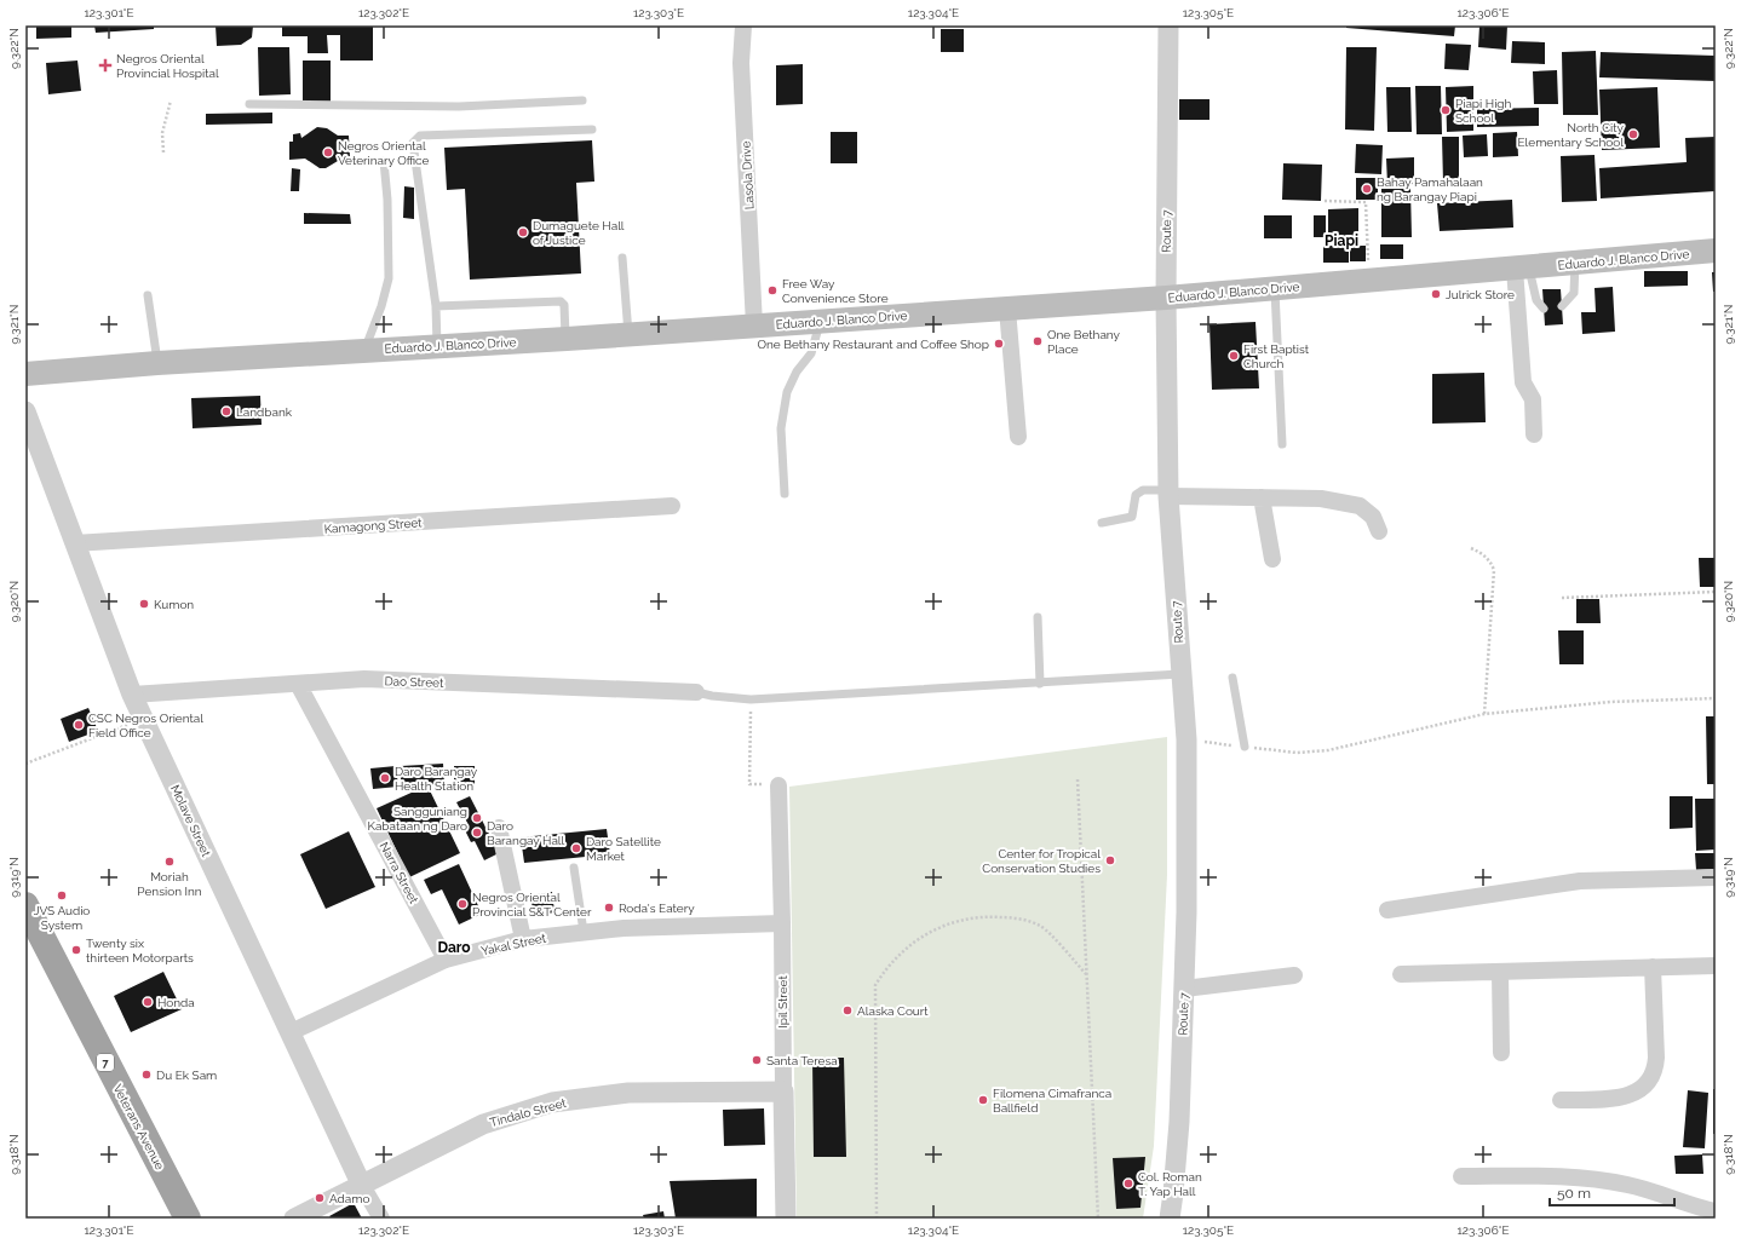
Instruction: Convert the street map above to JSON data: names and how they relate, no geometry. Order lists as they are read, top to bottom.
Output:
{
  "streets": {
    "highway": ["7", "Veterans Avenue"],
    "main road": ["Eduardo J. Blanco Drive"],
    "street": [
      "Lasola Drive",
      "Route 7",
      "Kamagong Street",
      "Dao Street",
      "Molave Street",
      "Narra Street",
      "Yakal Street",
      "Ipil Street",
      "Tindalo Street"
    ]
  },
  "crossings": [
    ["Lasola Drive", "Eduardo J. Blanco Drive"],
    ["Route 7", "Eduardo J. Blanco Drive"],
    ["Kamagong Street", "Molave Street"],
    ["Dao Street", "Molave Street"],
    ["Dao Street", "Narra Street"],
    ["Molave Street", "Yakal Street"],
    ["Molave Street", "Tindalo Street"],
    ["Narra Street", "Yakal Street"],
    ["Yakal Street", "Ipil Street"],
    ["Ipil Street", "Tindalo Street"]
  ],
  "districts": ["Piapi", "Daro"],
  "places": {
    "health": ["Negros Oriental Provincial Hospital"],
    "other": [
      "Piapi High School",
      "North City Elementary School",
      "Negros Oriental Veterinary Office",
      "Bahay Pamahalaan ng Barangay Piapi",
      "Dumaguete Hall of Justice",
      "Free Way Convenience Store",
      "Julrick Store",
      "One Bethany Place",
      "One Bethany Restaurant and Coffee Shop",
      "First Baptist Church",
      "Landbank",
      "Kumon",
      "CSC Negros Oriental Field Office",
      "Daro Barangay Health Station",
      "Sangguniang Kabataan ng Daro",
      "Daro Barangay Hall",
      "Daro Satellite Market",
      "Center for Tropical Conservation Studies",
      "Moriah Pension Inn",
      "JVS Audio System",
      "Negros Oriental Provincial S&T Center",
      "Roda's Eatery",
      "Twenty six thirteen Motorparts",
      "Honda",
      "Alaska Court",
      "Santa Teresa",
      "Du Ek Sam",
      "Filomena Cimafranca Ballfield",
      "Col. Roman T. Yap Hall",
      "Adamo"
    ]
  },
  "scale_bar": "50 m",
  "coordinates": [
    "123.301°E",
    "123.302°E",
    "123.303°E",
    "123.304°E",
    "123.305°E",
    "123.306°E",
    "9.322°N",
    "9.321°N",
    "9.320°N",
    "9.319°N",
    "9.318°N"
  ]
}
